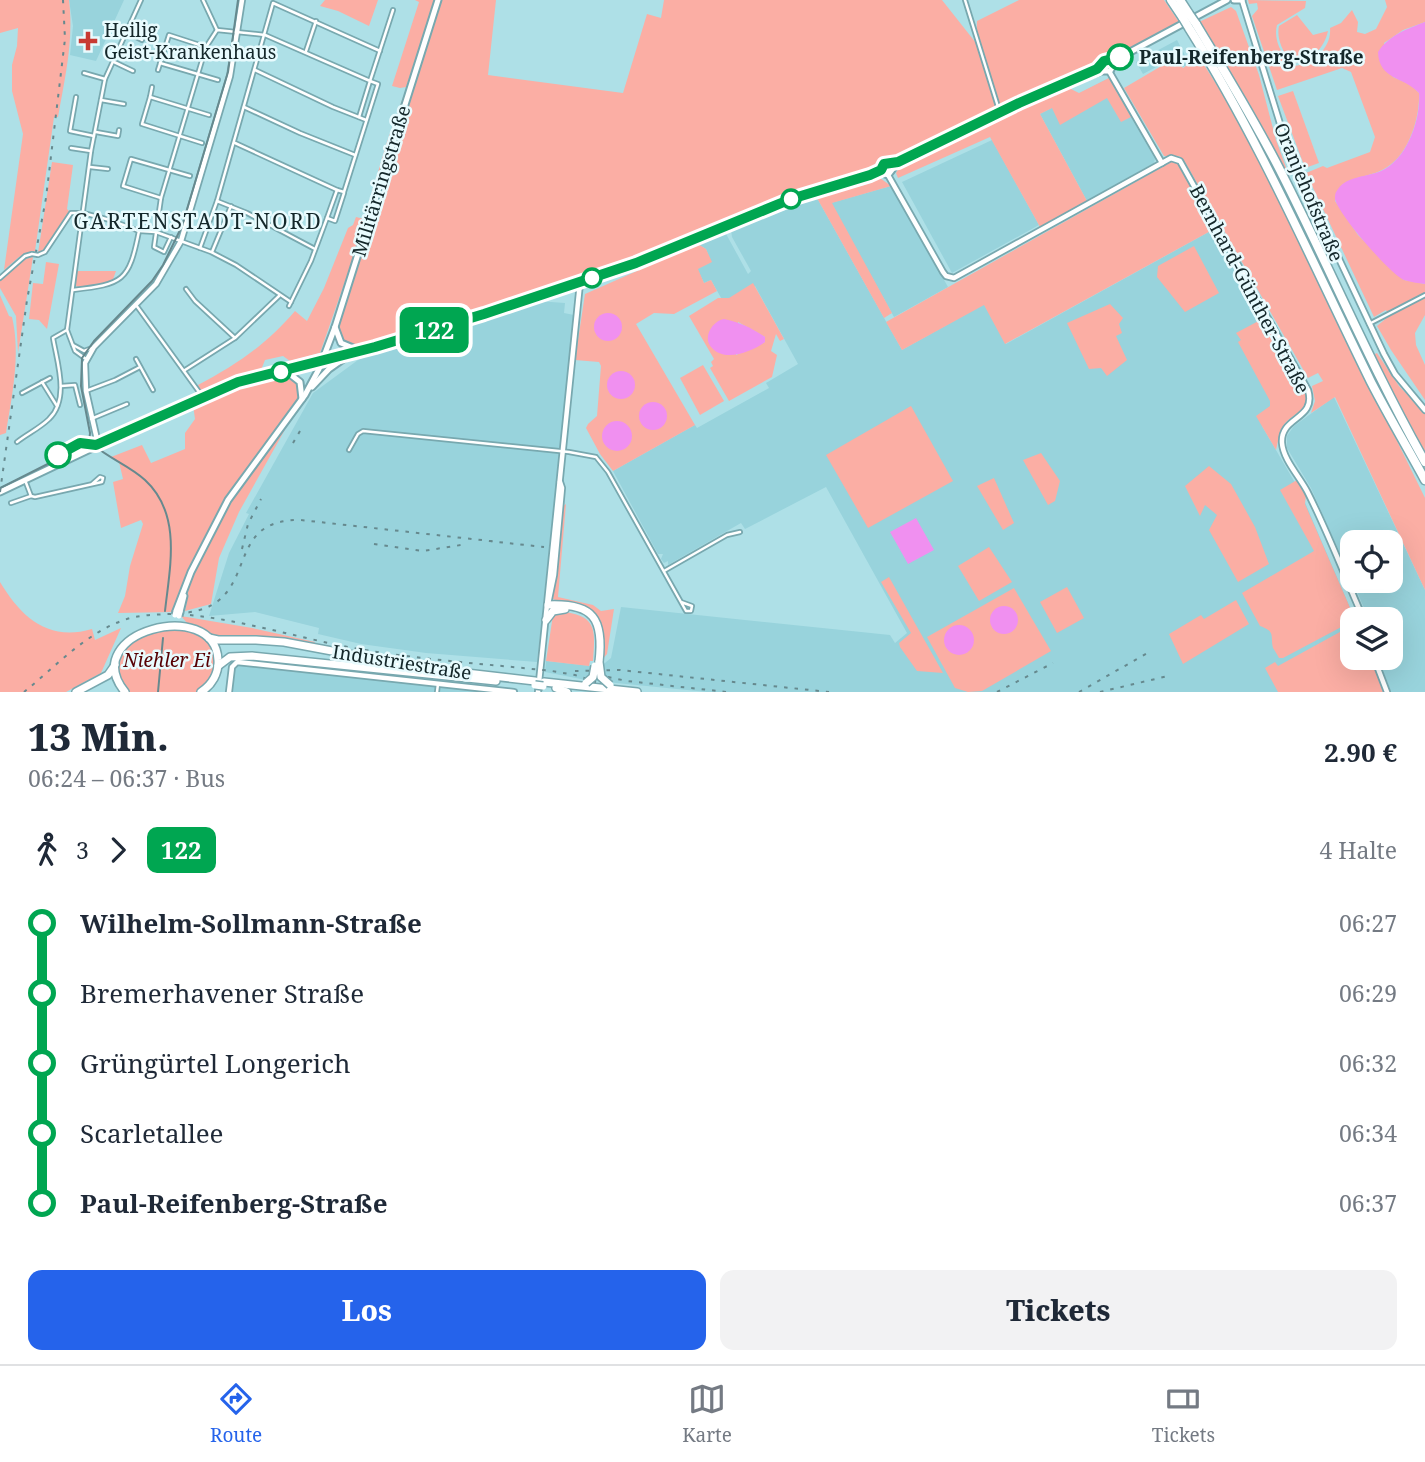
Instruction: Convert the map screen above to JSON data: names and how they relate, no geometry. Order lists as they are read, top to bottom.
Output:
{
  "streets": {
    "highway": ["Industriestraße"],
    "main road": ["Militärringstraße"],
    "street": ["Oranjehofstraße", "Bernhard-Günther-Straße"]
  },
  "districts": ["GARTENSTADT-NORD"],
  "parks": ["Niehler Ei"],
  "places": {
    "health": ["Heilig Geist-Krankenhaus"],
    "other": ["Paul-Reifenberg-Straße"]
  },
  "lines": ["bus line 122"],
  "page": {
    "on_map": "122",
    "heading": ["13 Min.", "06:24 – 06:37 · Bus", "2.90 €"],
    "legs": ["3", "122", "4 Halte"],
    "list": [
      {
        "name": "Wilhelm-Sollmann-Straße",
        "value": "06:27"
      },
      {
        "name": "Bremerhavener Straße",
        "value": "06:29"
      },
      {
        "name": "Grüngürtel Longerich",
        "value": "06:32"
      },
      {
        "name": "Scarletallee",
        "value": "06:34"
      },
      {
        "name": "Paul-Reifenberg-Straße",
        "value": "06:37"
      }
    ],
    "buttons": ["Los", "Tickets"],
    "tabs": ["Route", "Karte", "Tickets"]
  }
}
